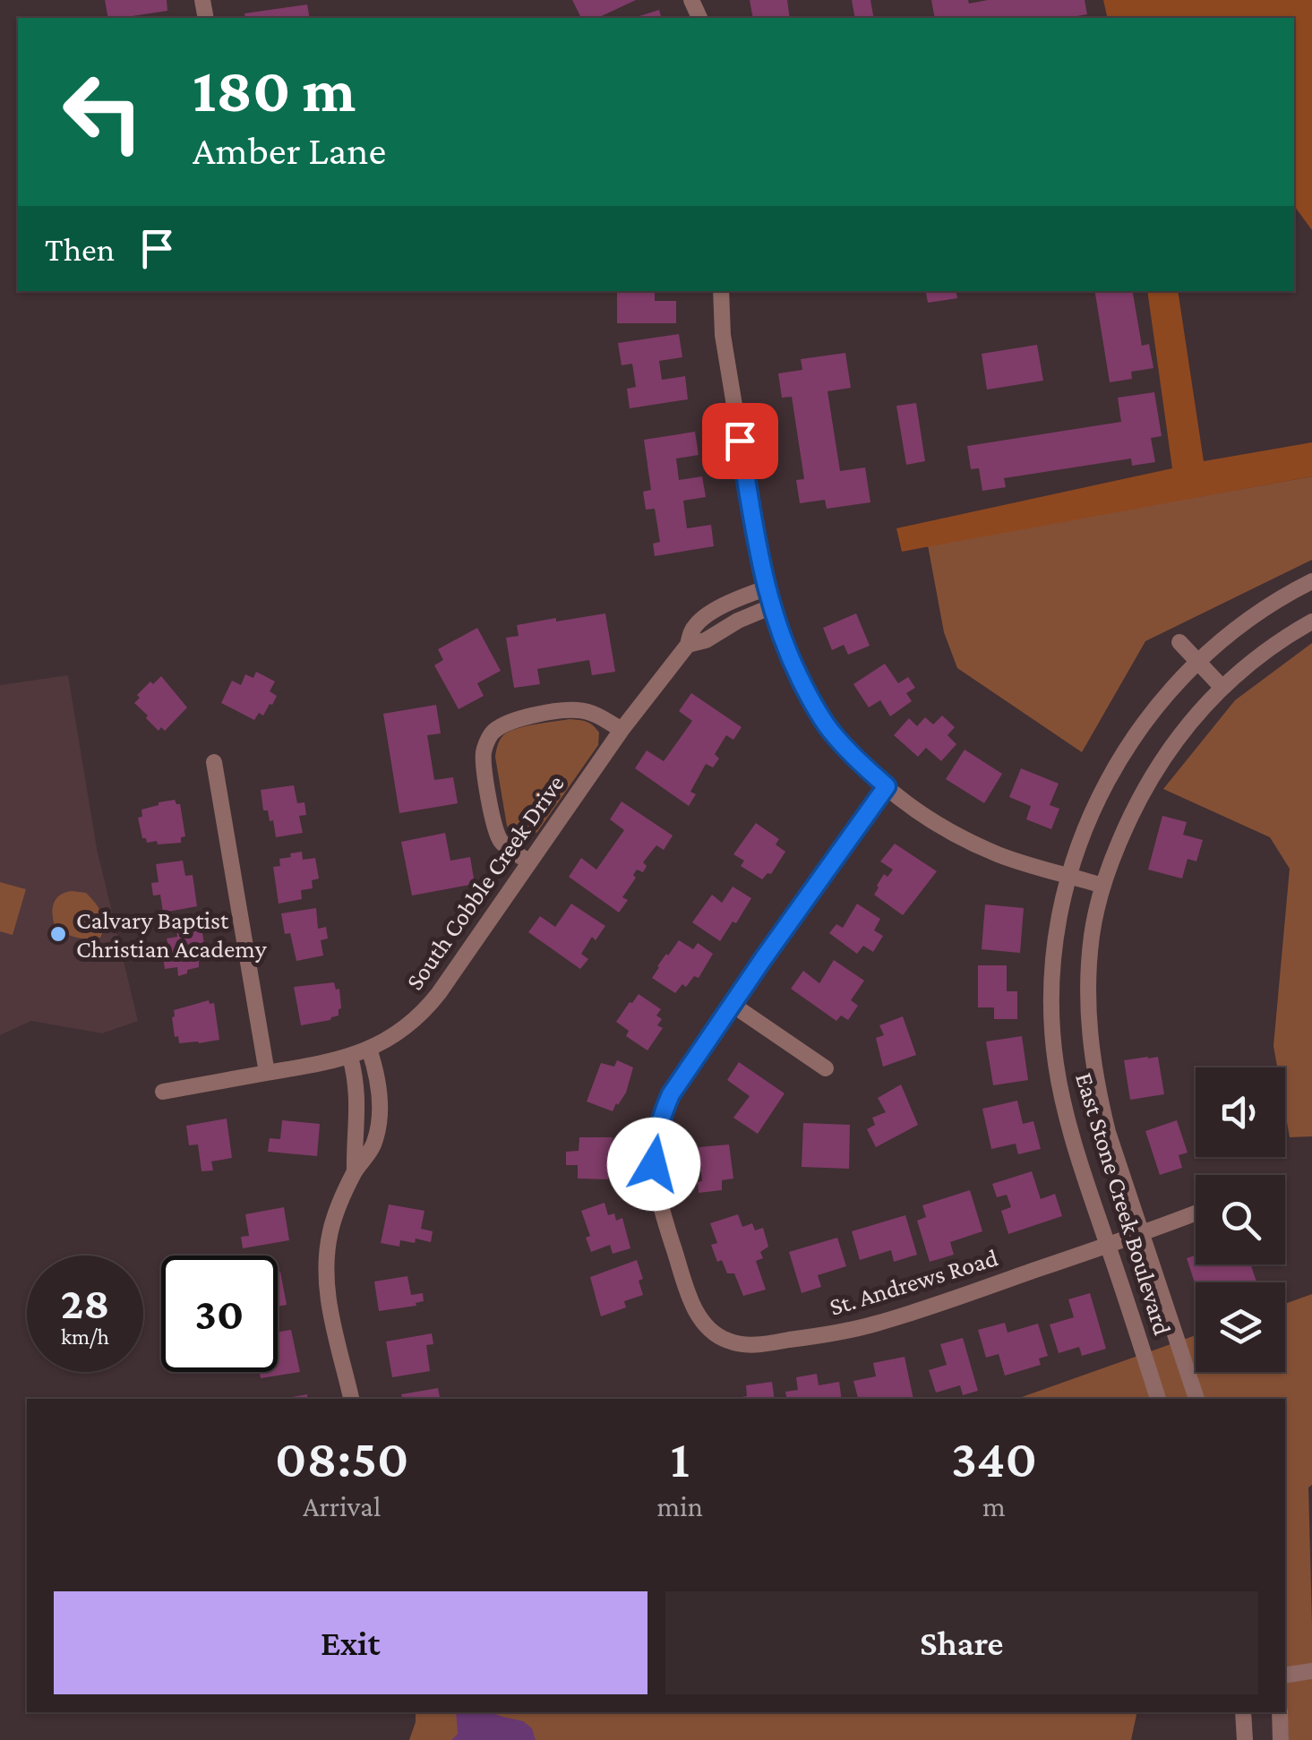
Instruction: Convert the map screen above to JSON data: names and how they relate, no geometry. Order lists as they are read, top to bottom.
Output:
{
  "streets": {
    "street": ["South Cobble Creek Drive", "East Stone Creek Boulevard", "St. Andrews Road"]
  },
  "crossings": [
    ["East Stone Creek Boulevard", "St. Andrews Road"]
  ],
  "places": ["Calvary Baptist Christian Academy"],
  "page": {
    "turn": ["180 m", "Amber Lane"],
    "then": "Then",
    "speed": "28 km/h",
    "limit": "30",
    "eta": [
      "08:50",
      "Arrival",
      "1",
      "min",
      "340",
      "m"
    ],
    "buttons": ["Exit", "Share"]
  }
}
